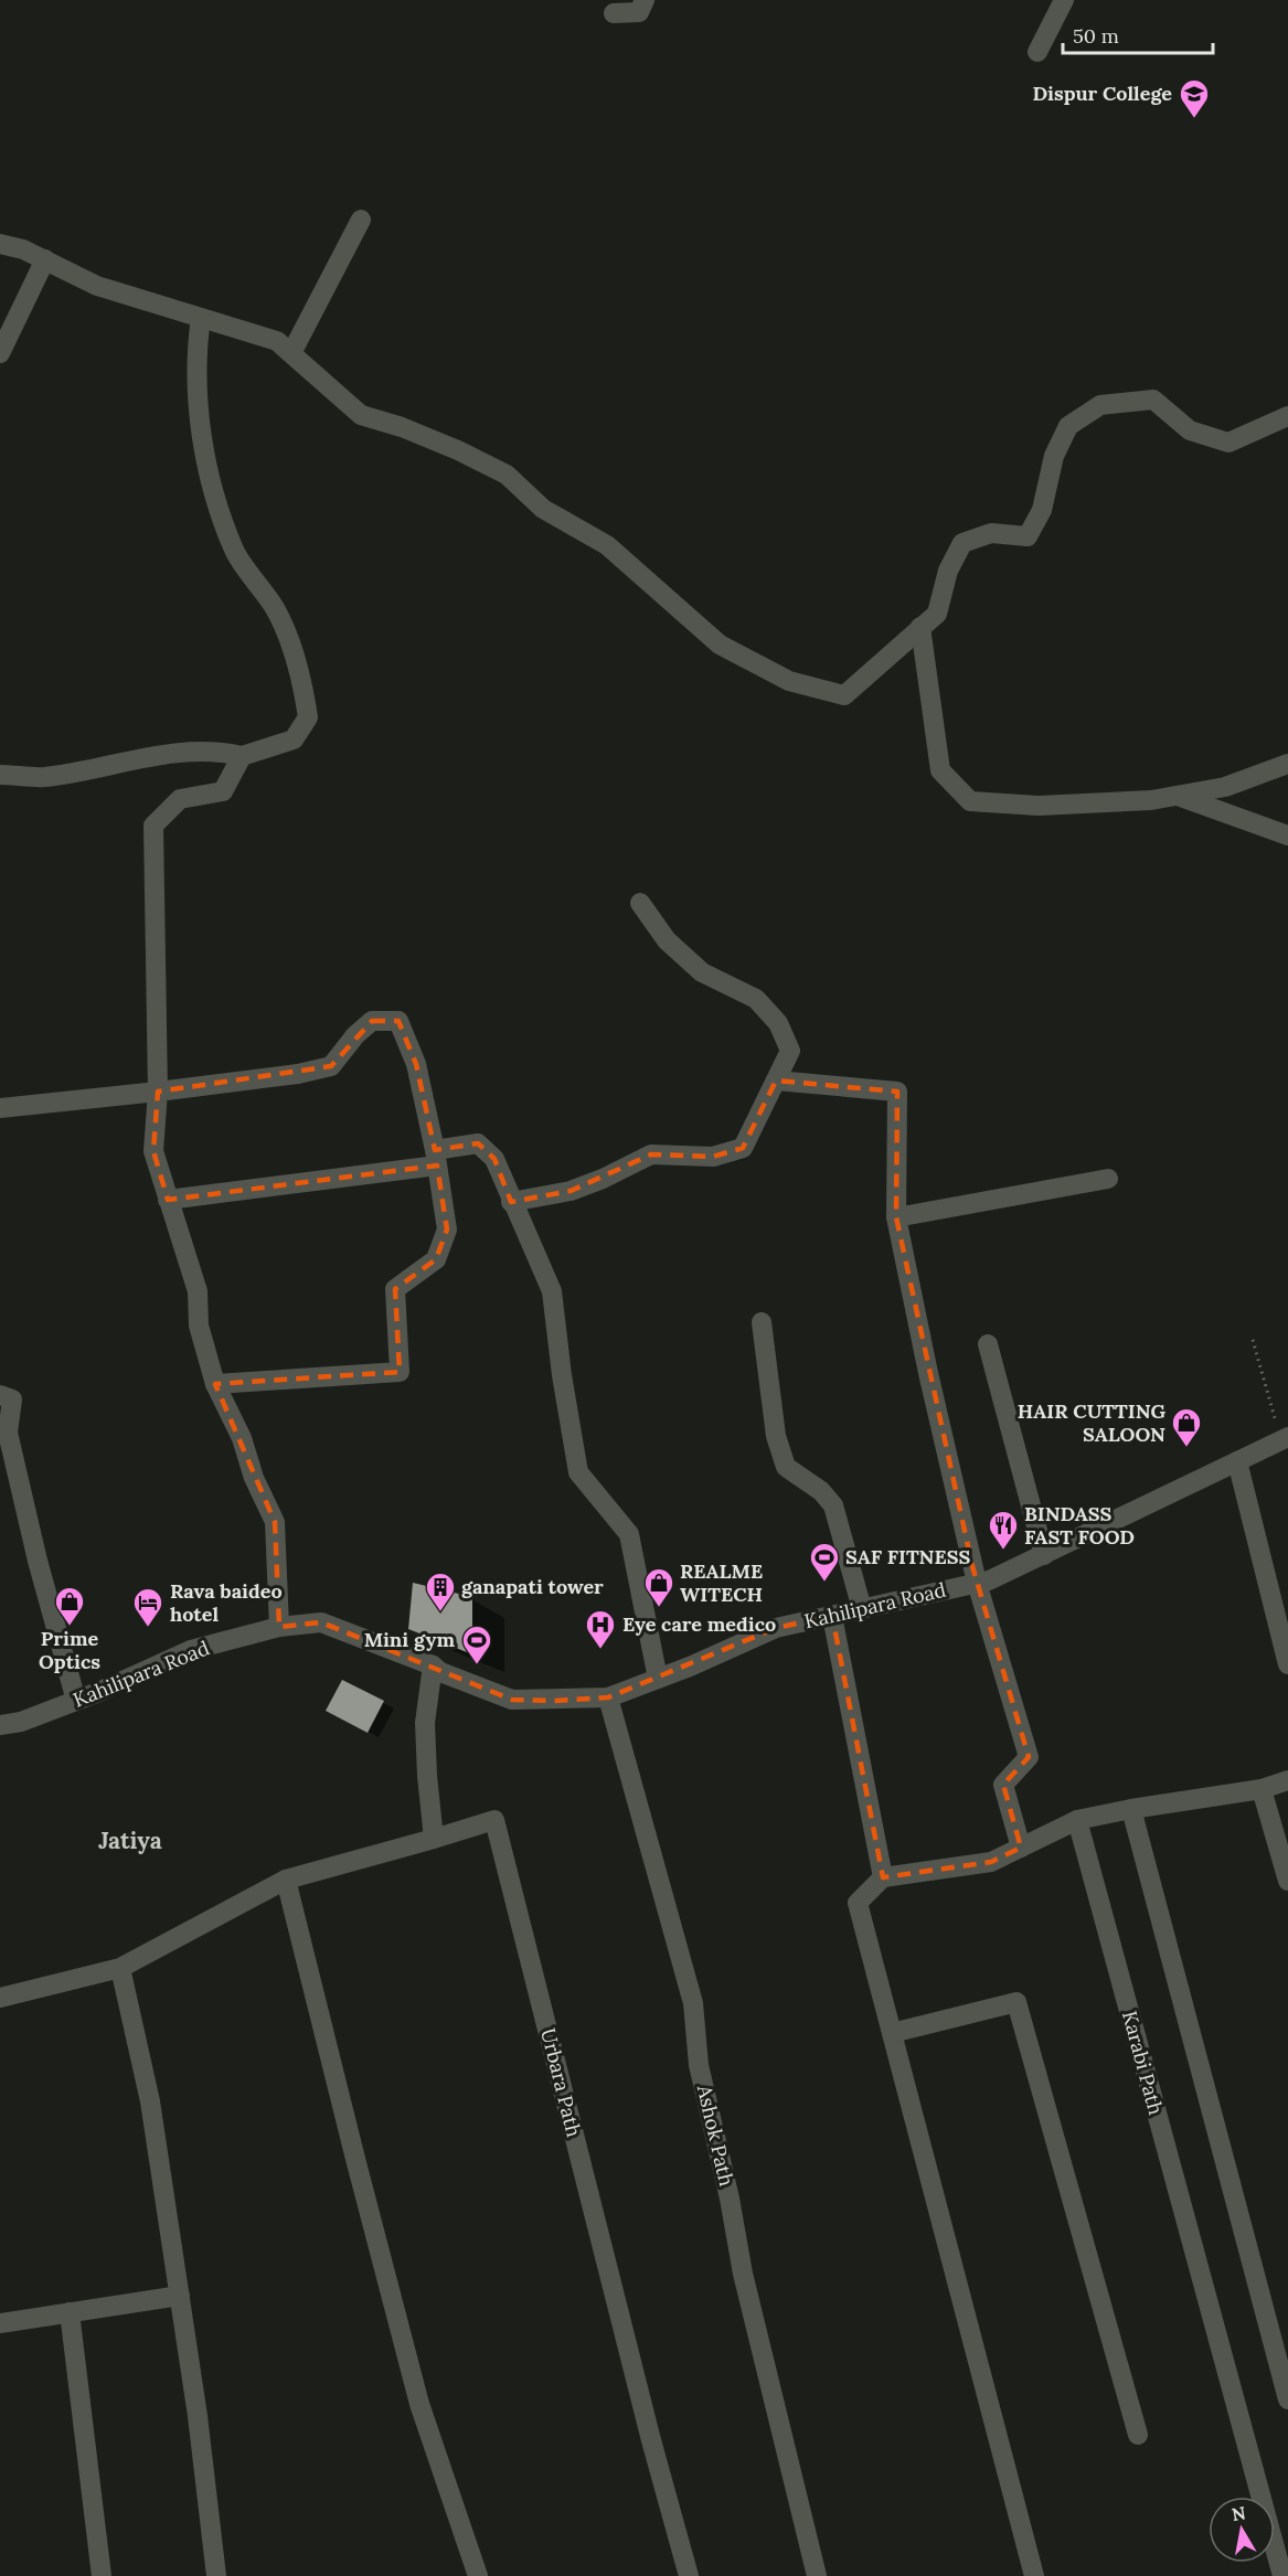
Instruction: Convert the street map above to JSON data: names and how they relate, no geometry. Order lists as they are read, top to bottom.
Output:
{
  "streets": {
    "street": [
      "Kahilipara Road",
      "Karabi Path",
      "Urbara Path",
      "Ashok Path"
    ]
  },
  "crossings": [
    ["Kahilipara Road", "Ashok Path"]
  ],
  "districts": ["Jatiya"],
  "places": {
    "school or university": ["Dispur College"],
    "shop": ["HAIR CUTTING SALOON", "REALME WITECH", "Prime Optics"],
    "restaurant": ["BINDASS FAST FOOD"],
    "sports": ["SAF FITNESS", "Mini gym"],
    "building": ["ganapati tower"],
    "hotel": ["Rava baideo hotel"],
    "hospital": ["Eye care medico"]
  },
  "scale_bar": "50 m",
  "north": "top"
}
